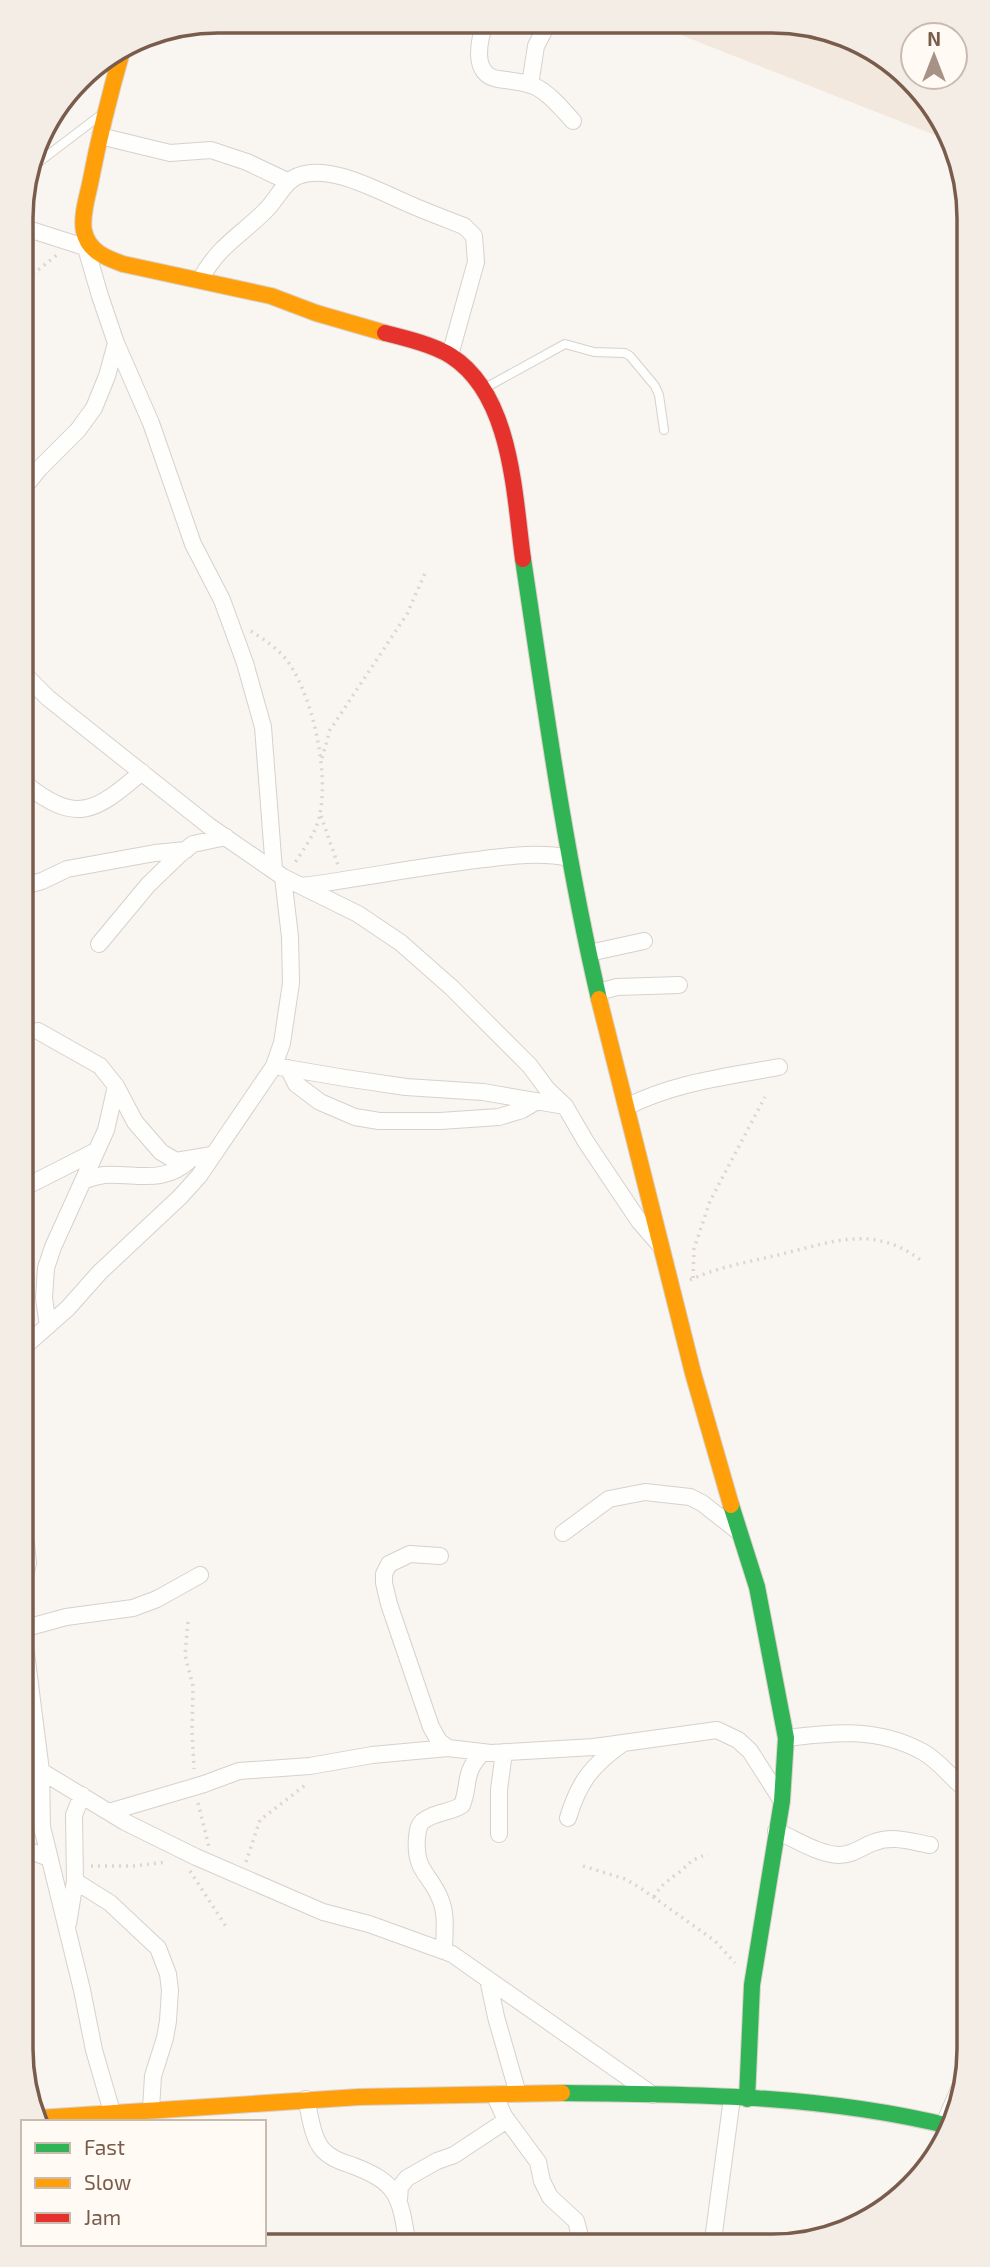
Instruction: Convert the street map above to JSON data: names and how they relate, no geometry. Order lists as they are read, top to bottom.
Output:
{
  "legend": ["Fast", "Slow", "Jam"],
  "north": "top"
}
